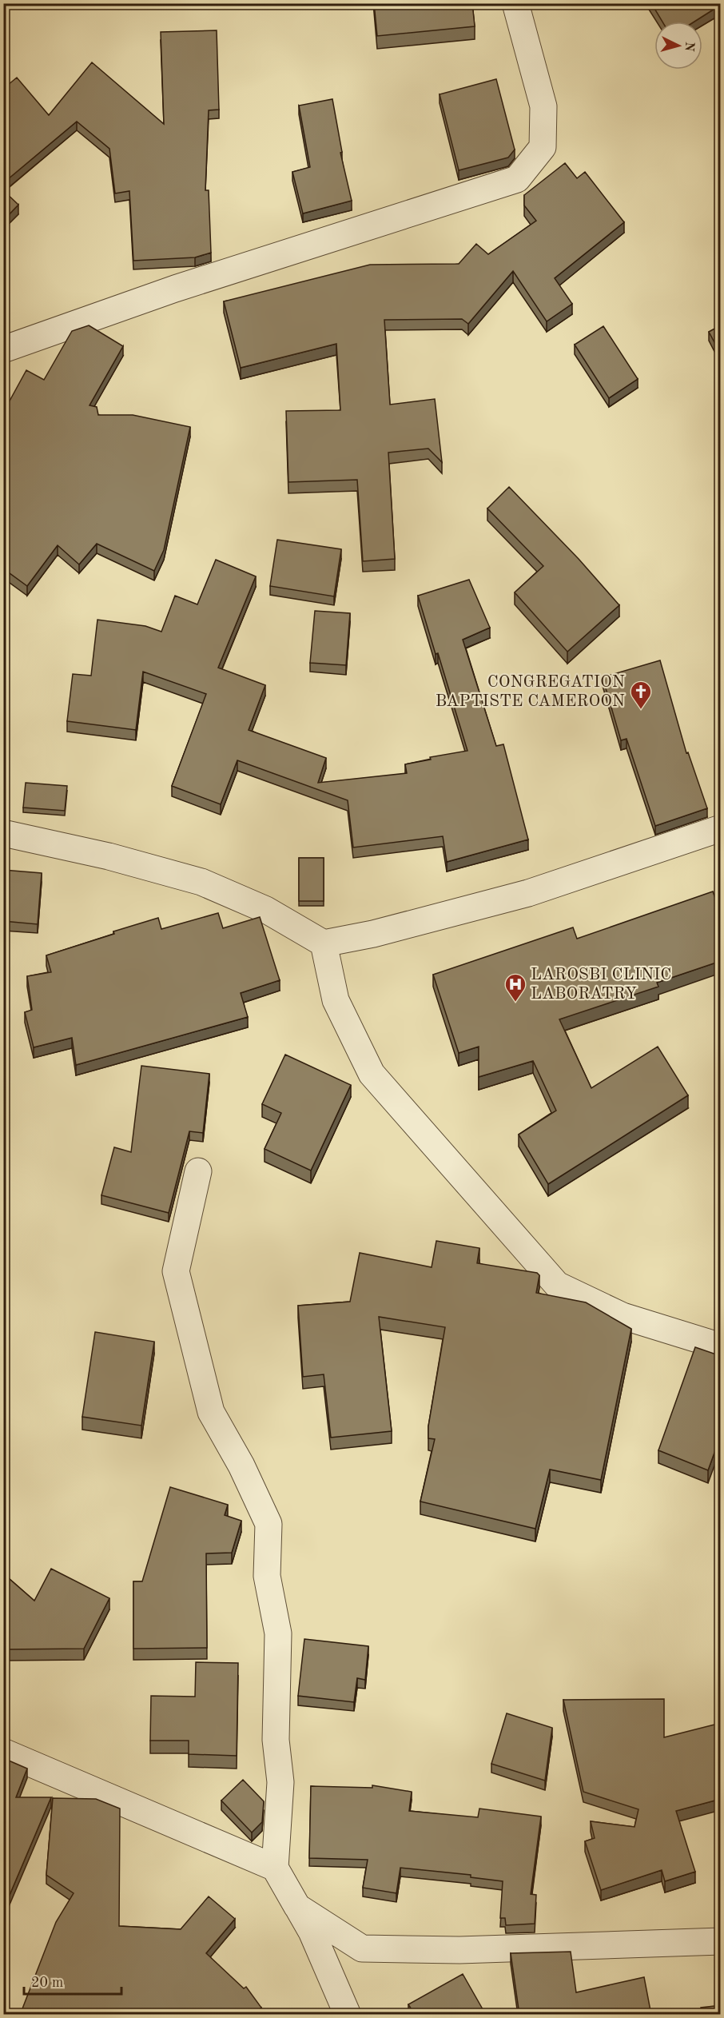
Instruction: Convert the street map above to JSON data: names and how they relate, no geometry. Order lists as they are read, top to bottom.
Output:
{
  "places": {
    "church": ["CONGREGATION BAPTISTE CAMEROON"],
    "hospital": ["LAROSBI CLINIC LABORATRY"]
  },
  "scale_bar": "20 m",
  "north": "right"
}
